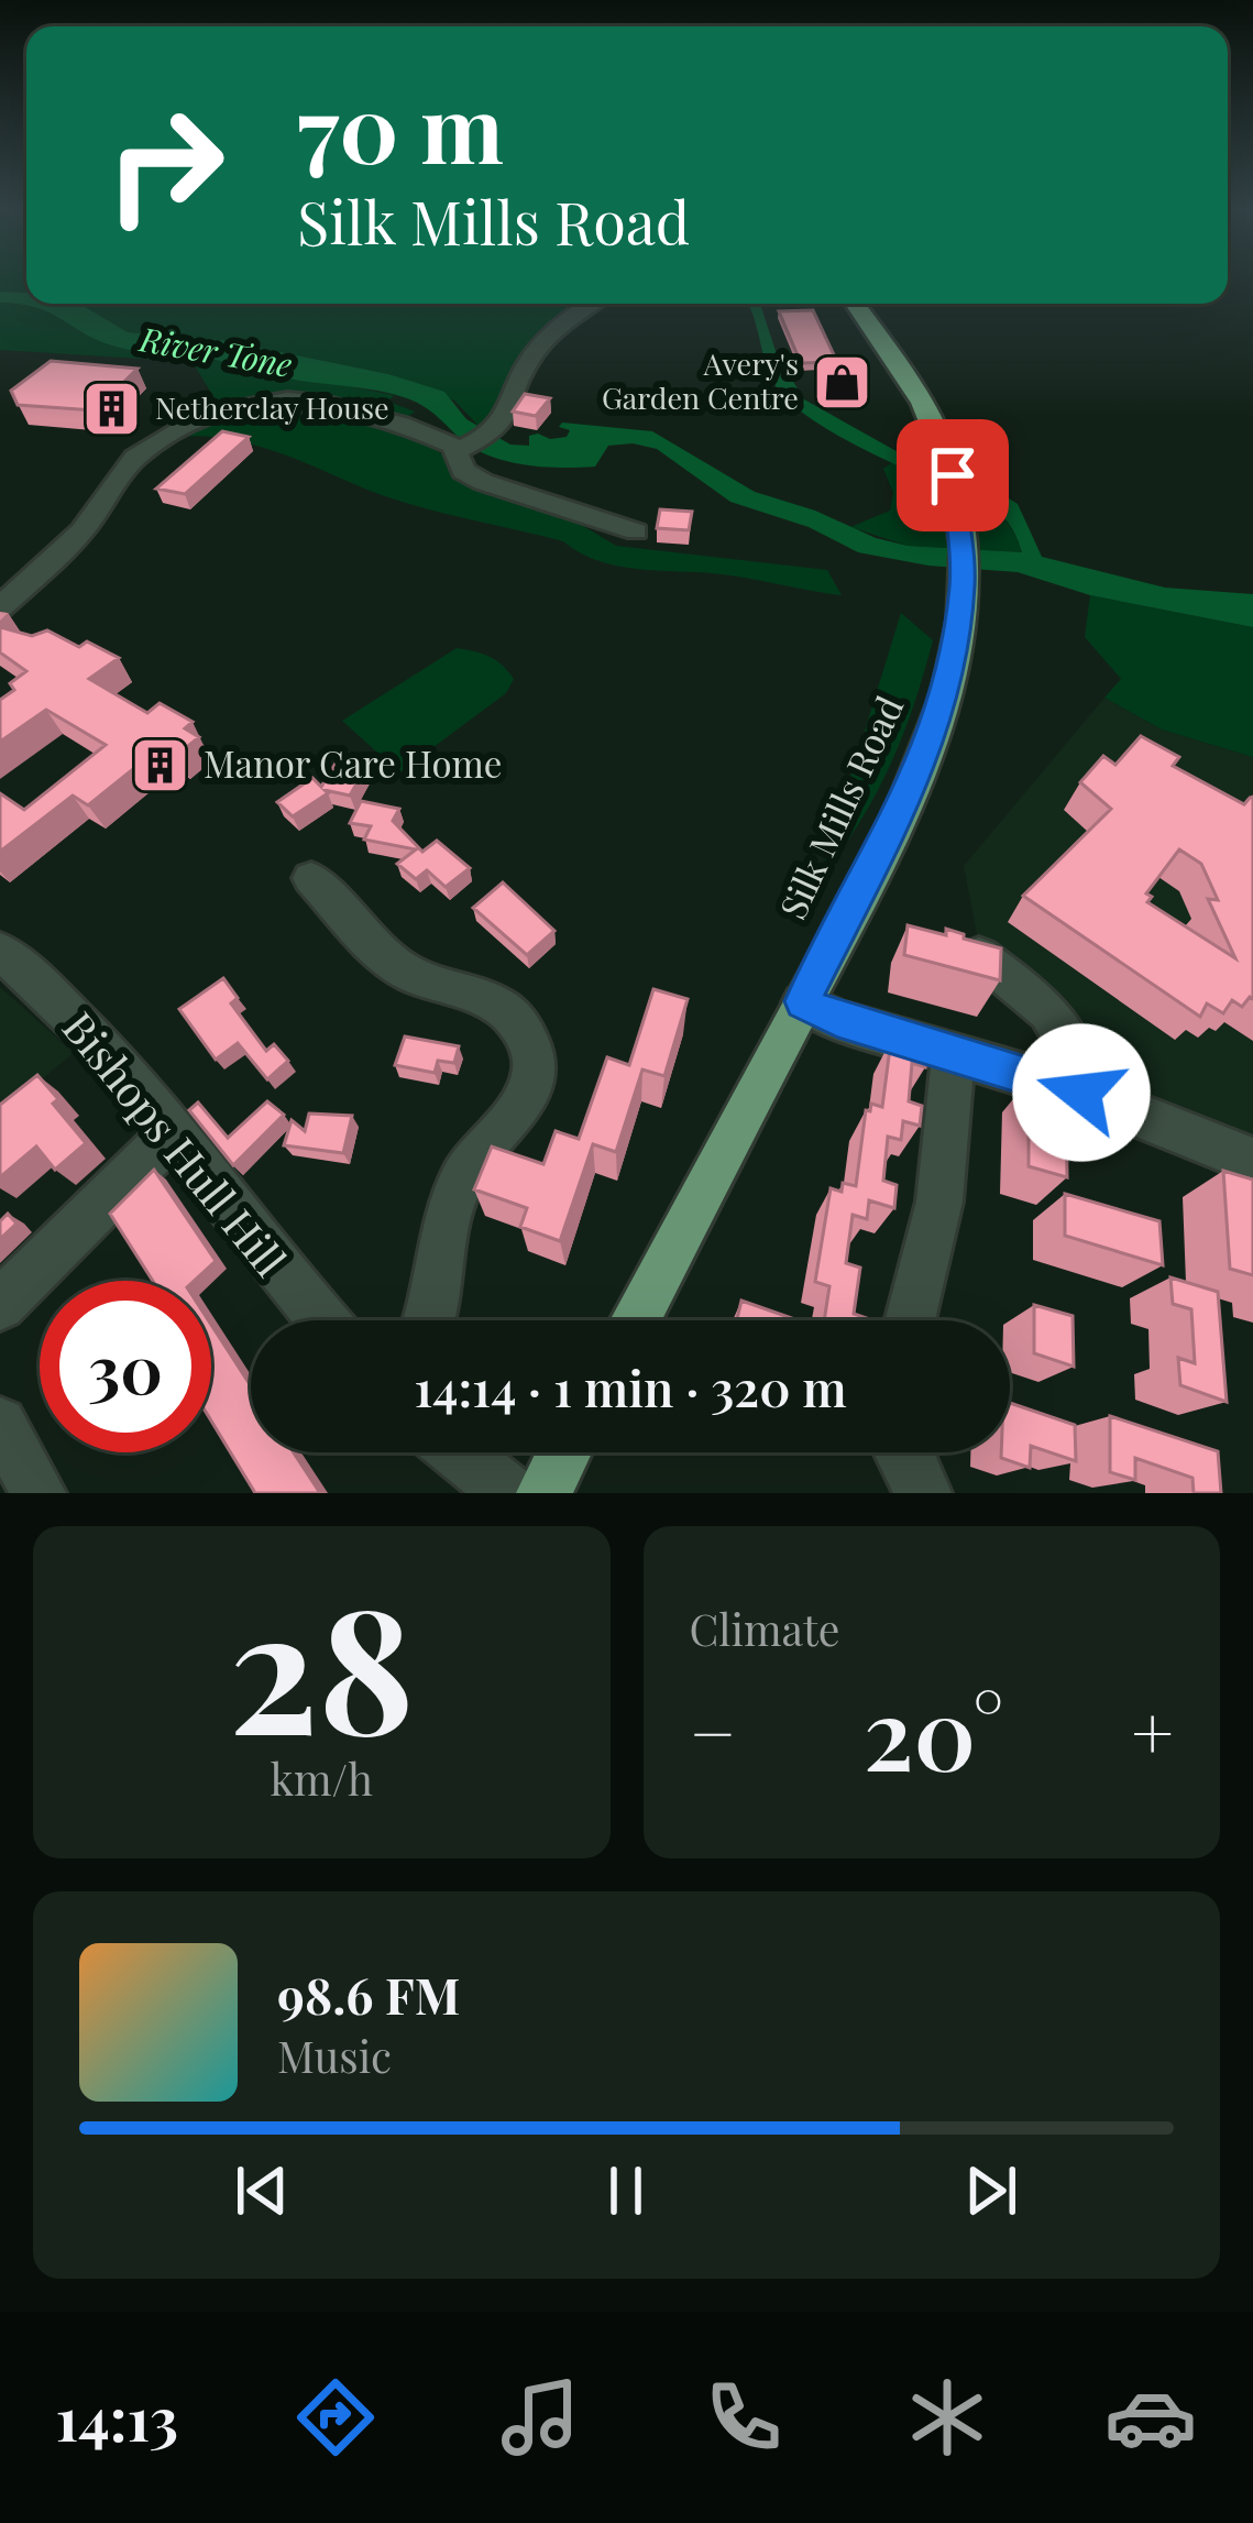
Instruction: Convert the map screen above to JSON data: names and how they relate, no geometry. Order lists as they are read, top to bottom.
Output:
{
  "streets": {
    "main road": ["Silk Mills Road"],
    "street": ["Bishops Hull Hill"]
  },
  "water": ["River Tone"],
  "places": {
    "shop": ["Avery's Garden Centre"],
    "building": ["Netherclay House", "Manor Care Home"]
  },
  "page": {
    "turn": ["70 m", "Silk Mills Road"],
    "limit": "30",
    "trip": "14:14 · 1 min · 320 m",
    "tile": [
      ["28", "km/h"],
      "Climate"
    ],
    "heat": ["−", "20°", "+"],
    "song": ["98.6 FM", "Music"],
    "tabs": "14:13"
  }
}
